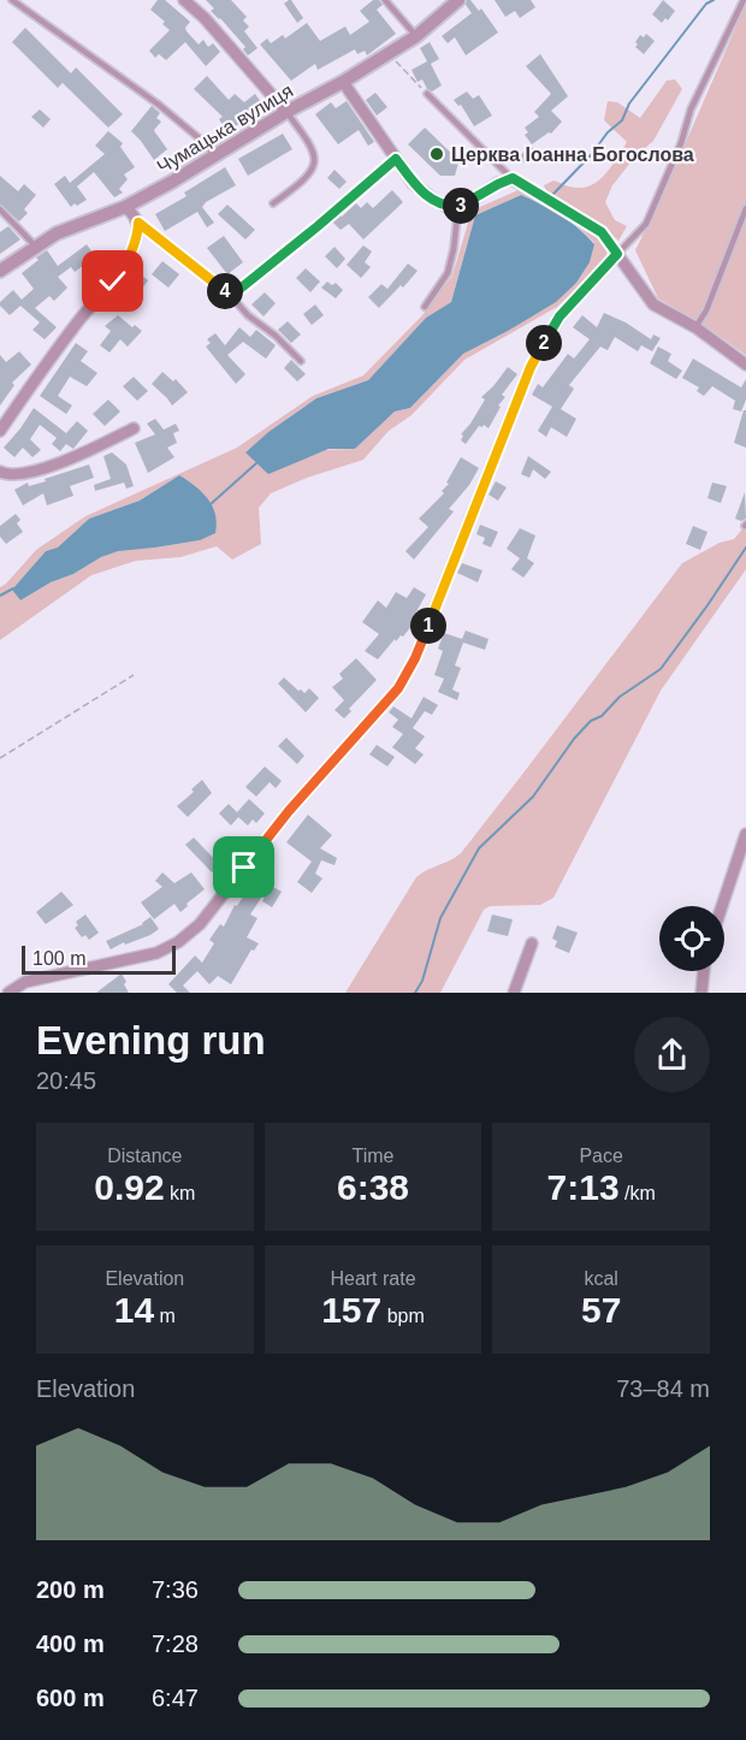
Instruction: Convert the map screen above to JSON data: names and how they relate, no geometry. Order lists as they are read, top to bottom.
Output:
{
  "streets": {
    "street": ["Чумацька вулиця"]
  },
  "places": ["Церква Іоанна Богослова"],
  "scale_bar": "100 m",
  "page": {
    "pins": [
      "3",
      "4",
      "2",
      "1"
    ],
    "scale": "100 m",
    "heading": ["Evening run", "20:45"],
    "stats": [
      ["Distance", "0.92 km"],
      ["Time", "6:38"],
      ["Pace", "7:13 /km"],
      ["Elevation", "14 m"],
      ["Heart rate", "157 bpm"],
      ["kcal", "57"]
    ],
    "chart": ["Elevation", "73–84 m"],
    "list": [
      {
        "name": "200 m",
        "note": "7:36"
      },
      {
        "name": "400 m",
        "note": "7:28"
      },
      {
        "name": "600 m",
        "note": "6:47"
      }
    ]
  }
}
